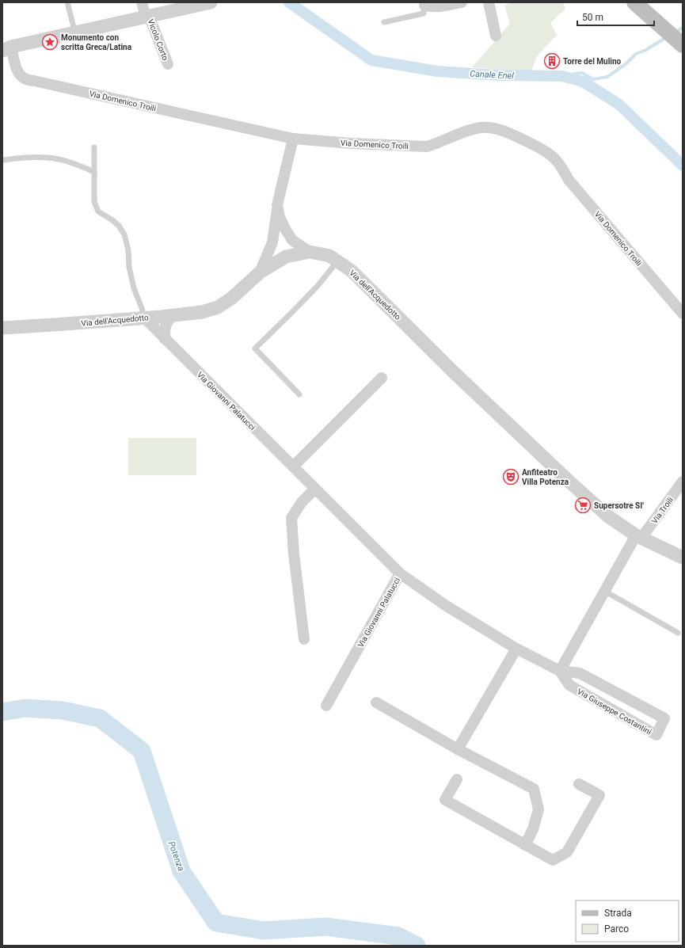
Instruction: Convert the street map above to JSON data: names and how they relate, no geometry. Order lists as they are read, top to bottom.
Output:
{
  "streets": {
    "street": [
      "Vicolo Corto",
      "Via Domenico Troili",
      "Via dell'Acquedotto",
      "Via Giovanni Palatucci",
      "Via Troili",
      "Via Giuseppe Costantini"
    ]
  },
  "crossings": [
    ["Via dell'Acquedotto", "Via Giovanni Palatucci"],
    ["Via dell'Acquedotto", "Via Troili"],
    ["Via Giovanni Palatucci", "Via Giuseppe Costantini"]
  ],
  "water": ["Canale Enel", "Potenza"],
  "places": {
    "place": ["Monumento con scritta Greca/Latina"],
    "building": ["Torre del Mulino"],
    "theatre": ["Anfiteatro Villa Potenza"],
    "supermarket": ["Supersotre SI'"]
  },
  "legend": ["Strada", "Parco"],
  "scale_bar": "50 m"
}
